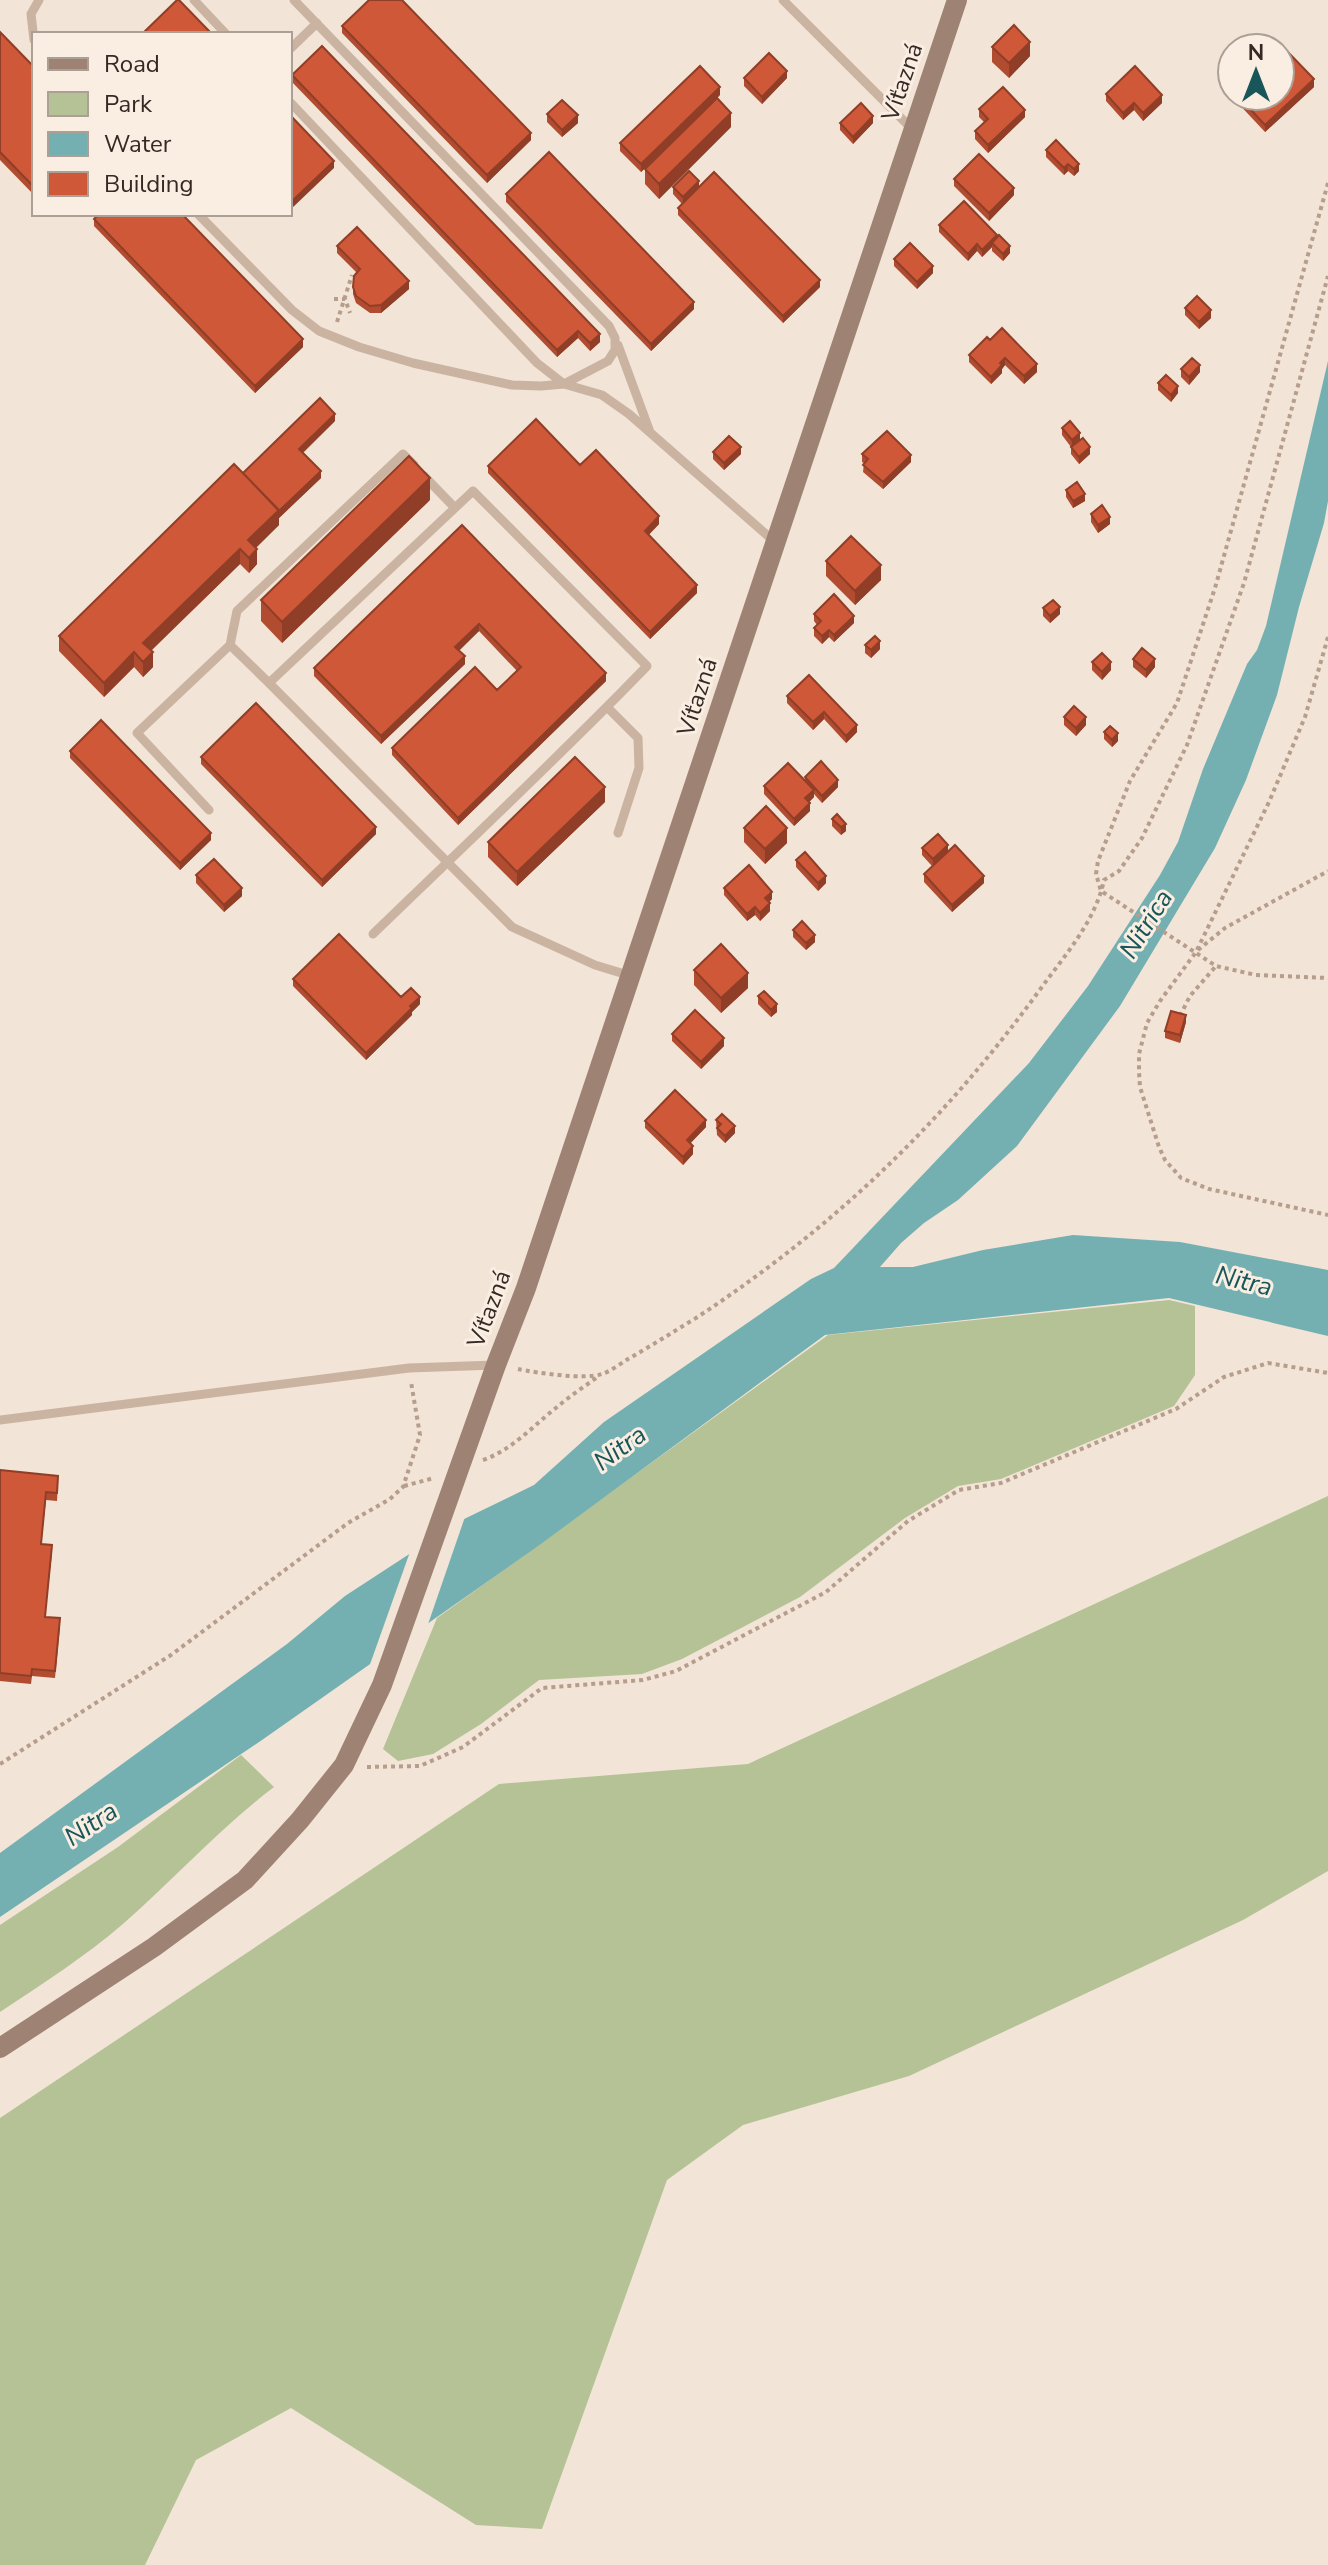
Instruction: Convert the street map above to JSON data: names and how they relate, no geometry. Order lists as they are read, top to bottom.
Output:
{
  "streets": {
    "main road": ["Víťazná"]
  },
  "water": ["Nitrica", "Nitra"],
  "legend": [
    "Road",
    "Park",
    "Water",
    "Building"
  ],
  "north": "top"
}
